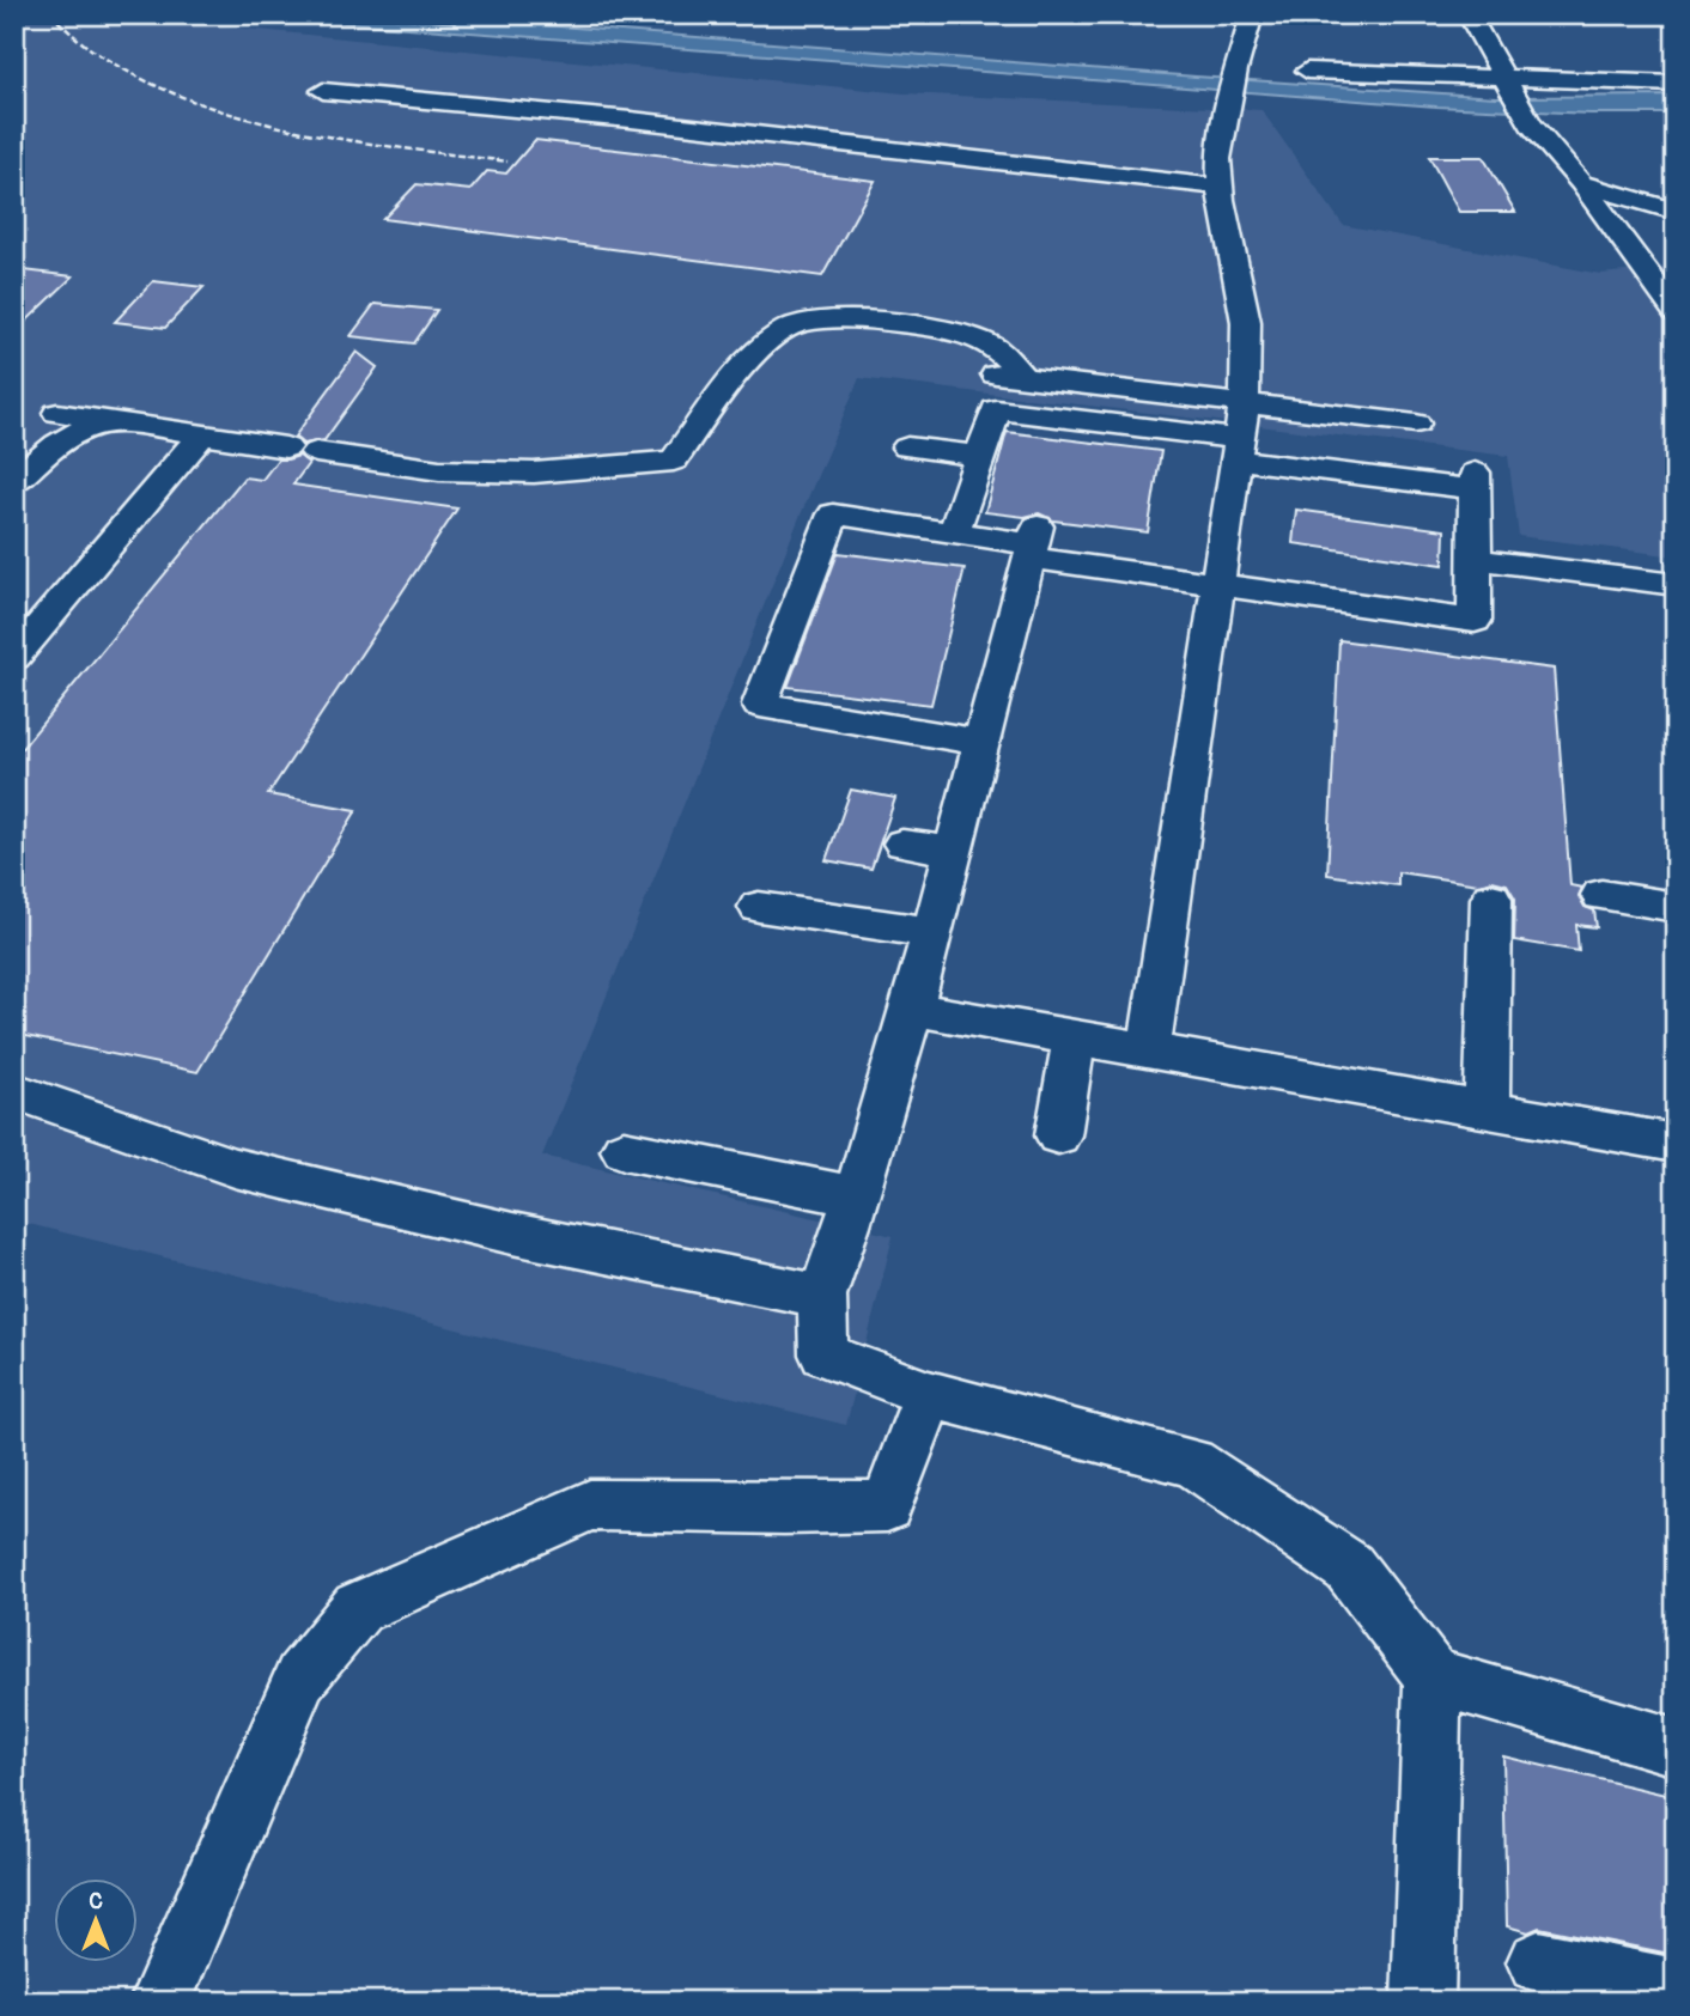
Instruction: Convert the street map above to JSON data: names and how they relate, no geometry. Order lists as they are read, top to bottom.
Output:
{
  "north": "top"
}
